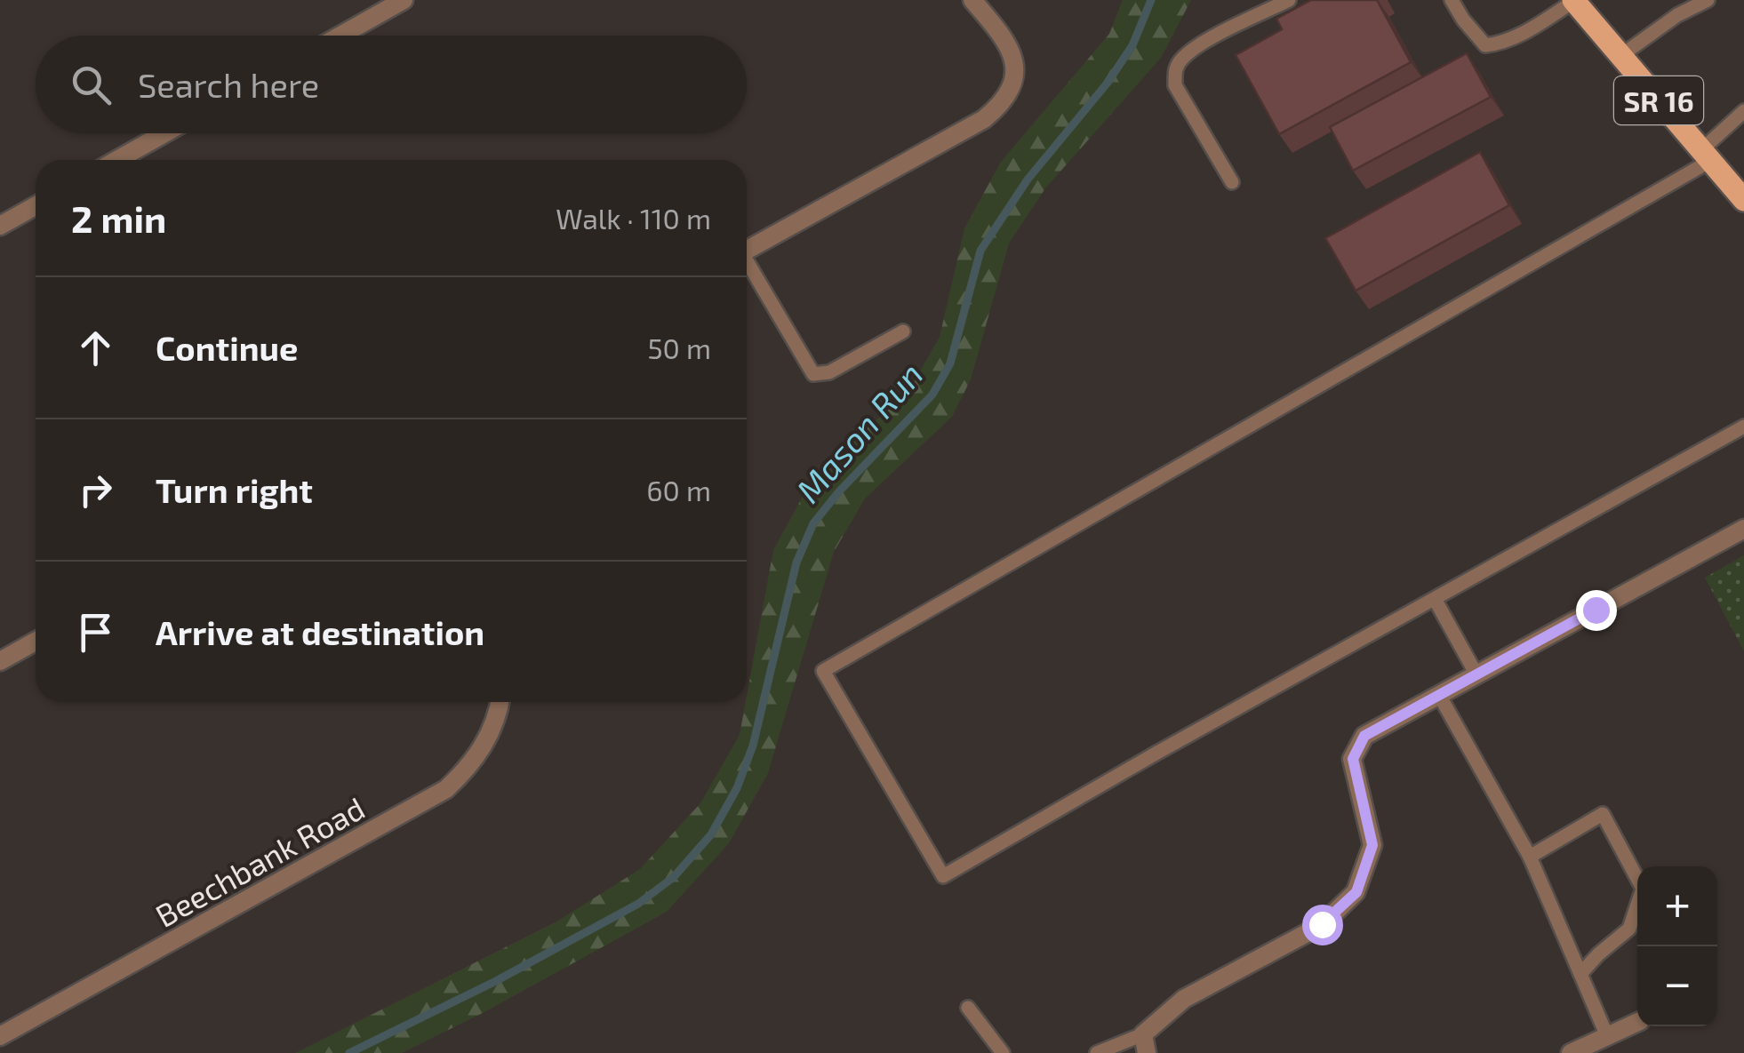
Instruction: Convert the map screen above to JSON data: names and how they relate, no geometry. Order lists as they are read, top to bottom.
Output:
{
  "streets": {
    "main road": ["SR 16"],
    "street": ["Beechbank Road"]
  },
  "water": ["Mason Run"],
  "page": {
    "search": "Search here",
    "heading": ["2 min", "Walk · 110 m"],
    "list": [
      ["Continue", "50 m"],
      ["Turn right", "60 m"],
      "Arrive at destination"
    ],
    "map_buttons": ["+", "−"]
  }
}
